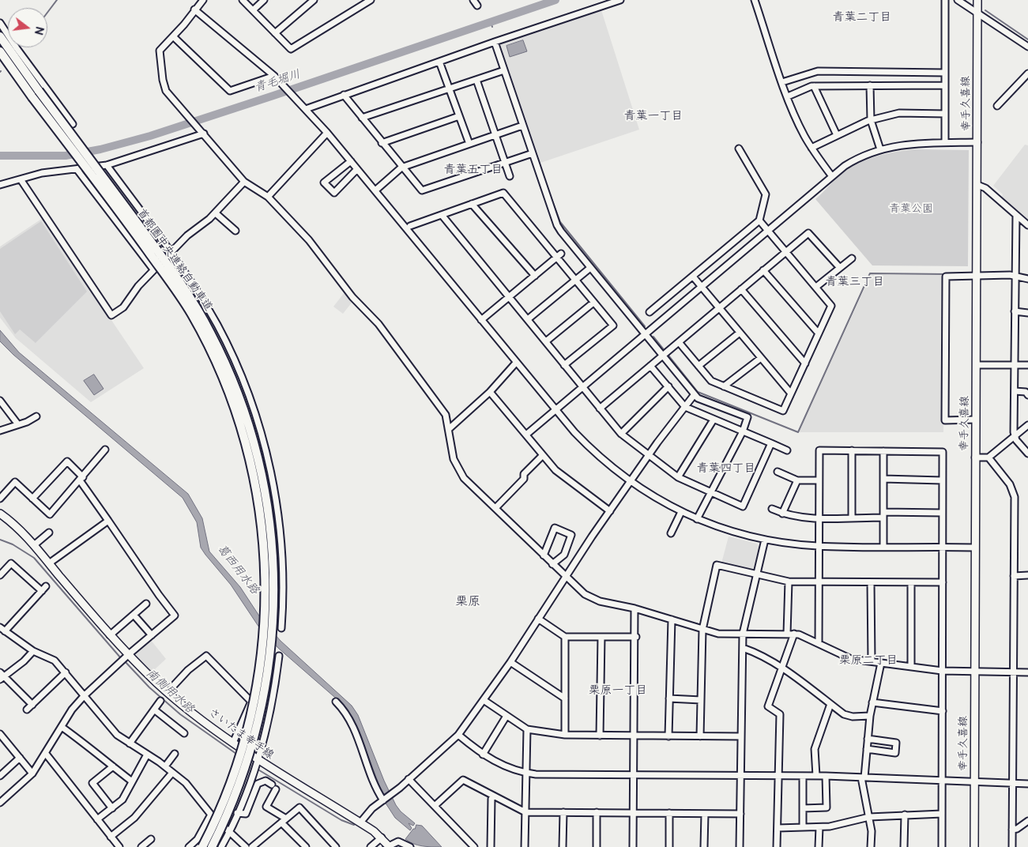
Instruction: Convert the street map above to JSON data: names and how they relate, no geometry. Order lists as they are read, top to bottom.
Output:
{
  "streets": {
    "highway": ["首都圏中央連絡自動車道"],
    "main road": ["幸手久喜線", "さいたま幸手線"]
  },
  "districts": [
    "青葉二丁目",
    "青葉一丁目",
    "青葉五丁目",
    "青葉三丁目",
    "青葉四丁目",
    "栗原",
    "栗原二丁目",
    "栗原一丁目"
  ],
  "water": ["青毛堀川", "葛西用水路", "南側用水路"],
  "parks": ["青葉公園"],
  "north": "right"
}
